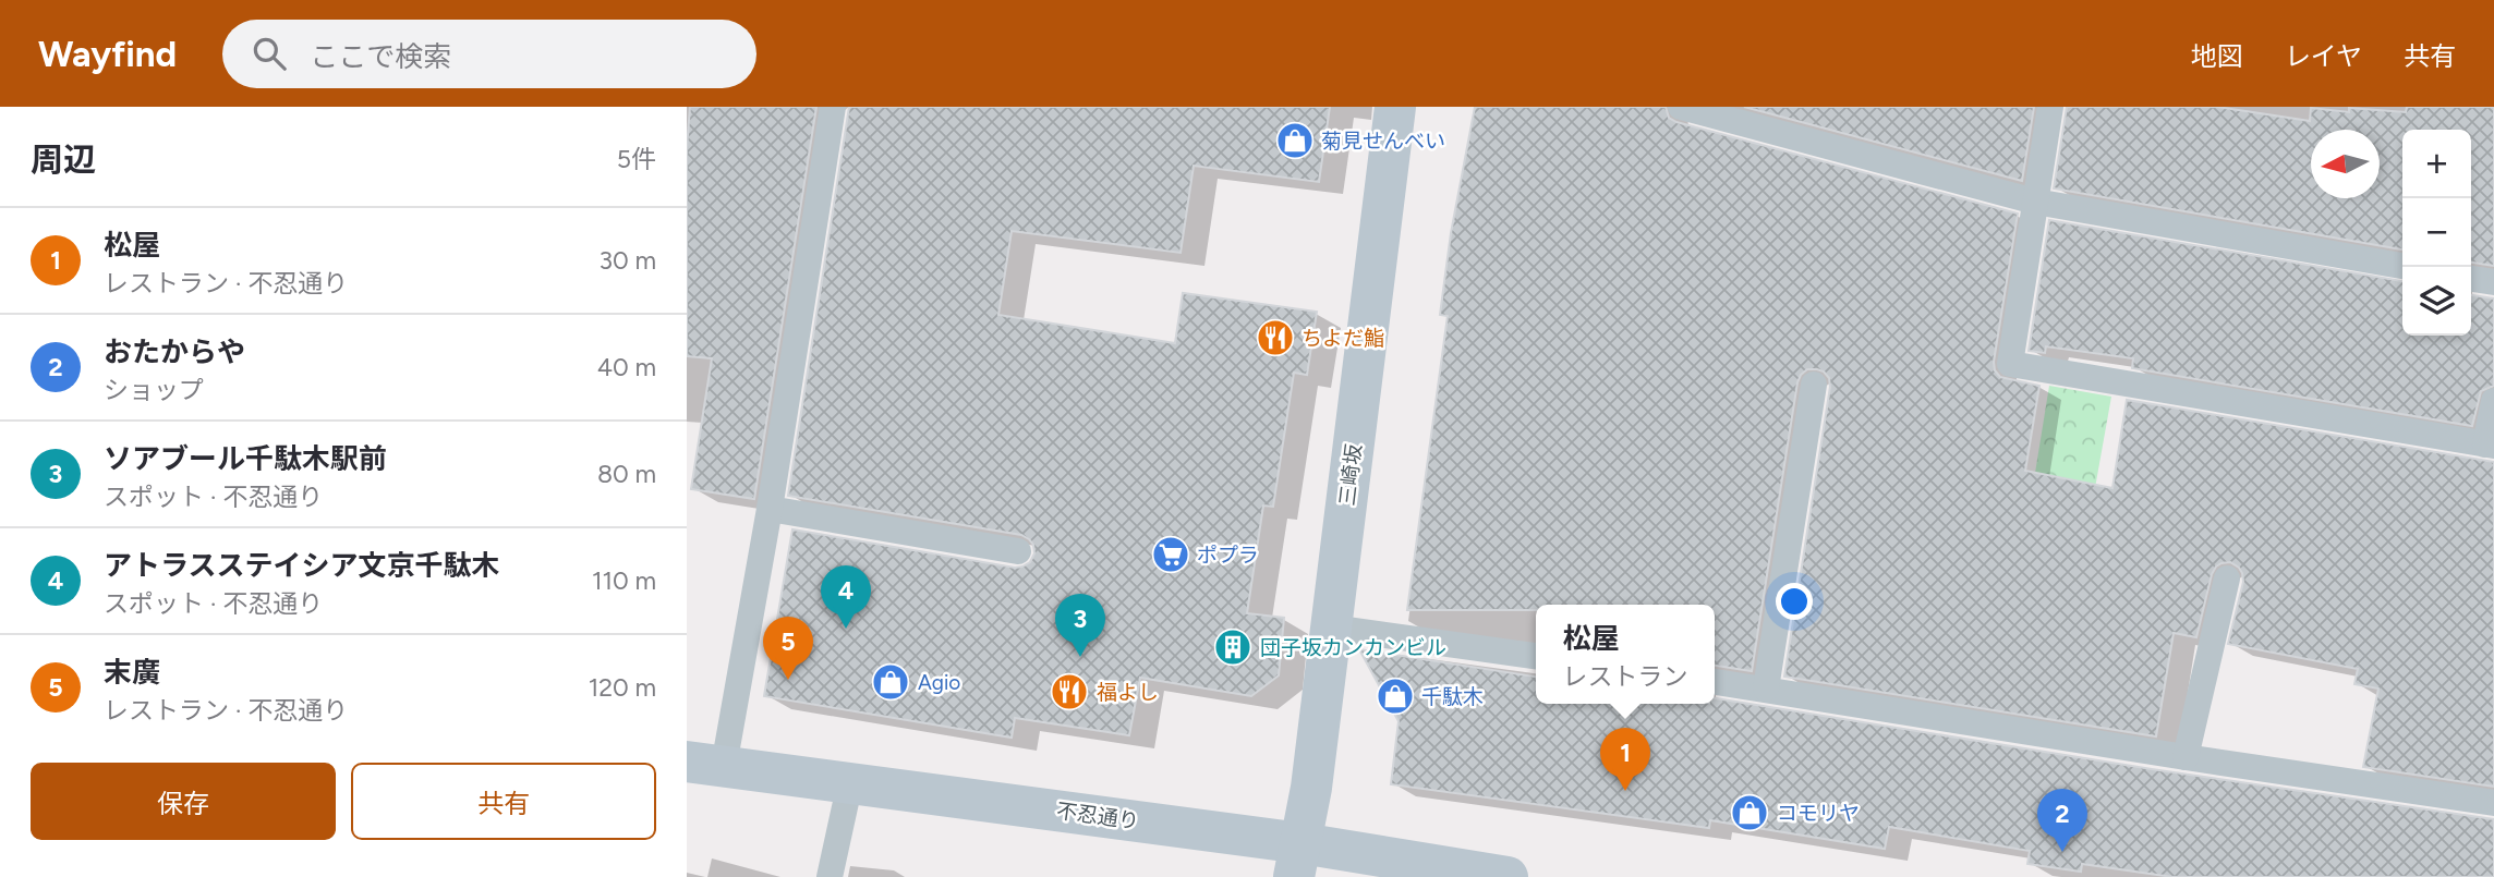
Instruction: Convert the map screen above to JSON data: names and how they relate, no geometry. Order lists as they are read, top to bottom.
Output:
{
  "streets": {
    "main road": ["三崎坂", "不忍通り"]
  },
  "crossings": [
    ["三崎坂", "不忍通り"]
  ],
  "places": {
    "shop": [
      "菊見せんべい",
      "Agio",
      "千駄木",
      "コモリヤ"
    ],
    "restaurant": ["ちよだ鮨", "福よし"],
    "supermarket": ["ポプラ"],
    "building": ["団子坂カンカンビル"]
  },
  "north": "left",
  "page": {
    "header": "Wayfind",
    "search": "ここで検索",
    "nav": ["地図", "レイヤ", "共有"],
    "heading": ["周辺", "5件"],
    "map_buttons": ["+", "−"],
    "list": [
      {
        "mark": "1",
        "name": "松屋",
        "note": "レストラン · 不忍通り",
        "value": "30 m"
      },
      {
        "mark": "2",
        "name": "おたからや",
        "note": "ショップ",
        "value": "40 m"
      },
      {
        "mark": "3",
        "name": "ソアブール千駄木駅前",
        "note": "スポット · 不忍通り",
        "value": "80 m"
      },
      {
        "mark": "4",
        "name": "アトラスステイシア文京千駄木",
        "note": "スポット · 不忍通り",
        "value": "110 m"
      },
      {
        "mark": "5",
        "name": "末廣",
        "note": "レストラン · 不忍通り",
        "value": "120 m"
      }
    ],
    "pins": [
      "4",
      "3",
      "5",
      "1",
      "2"
    ],
    "popup": ["松屋", "レストラン"],
    "buttons": ["保存", "共有"]
  }
}
